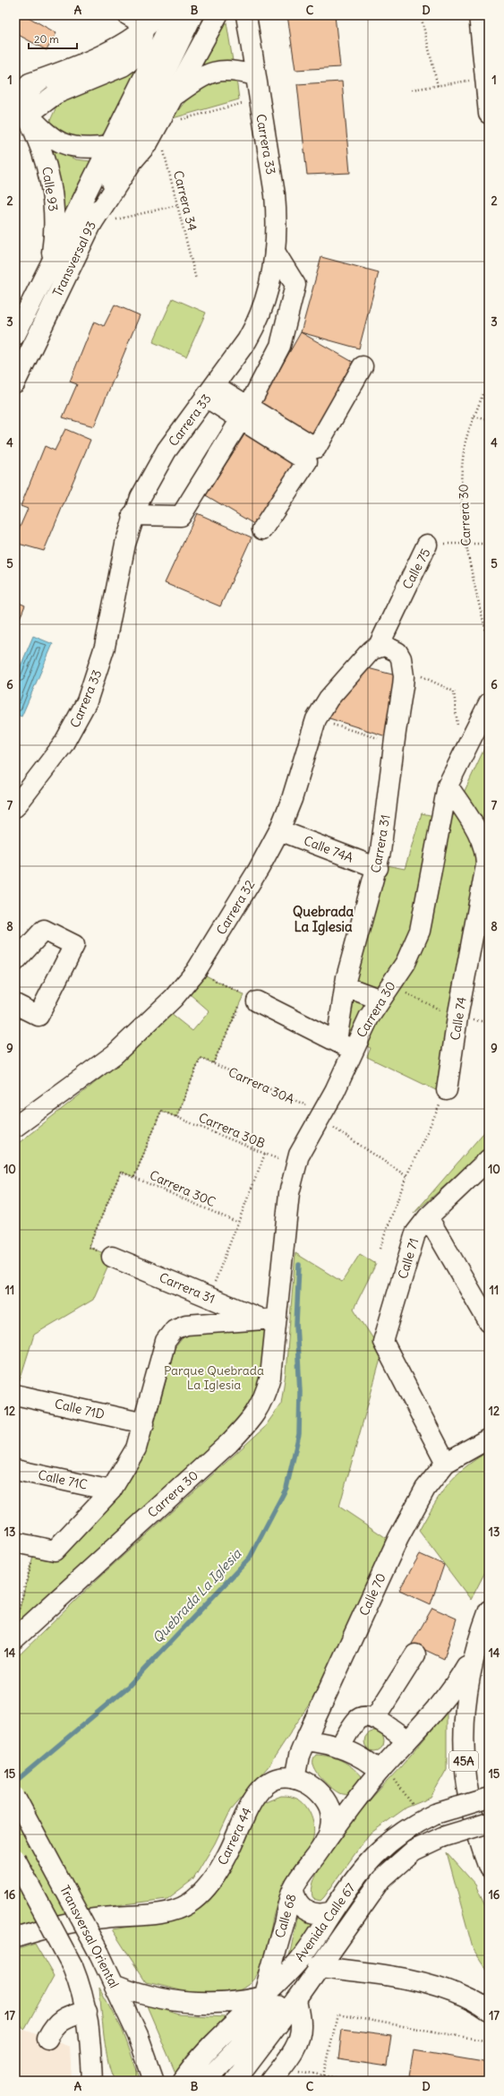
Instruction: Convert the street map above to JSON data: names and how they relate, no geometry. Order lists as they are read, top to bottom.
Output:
{
  "streets": {
    "main road": [
      "Carrera 33",
      "Calle 93",
      "Transversal 93",
      "Carrera 30",
      "Calle 75",
      "Carrera 31",
      "Calle 74A",
      "Carrera 32",
      "Calle 74",
      "Calle 71",
      "Calle 71D",
      "Calle 71C",
      "Calle 70",
      "45A",
      "Carrera 44",
      "Calle 68",
      "Avenida Calle 67",
      "Transversal Oriental"
    ],
    "path": [
      "Carrera 34",
      "Carrera 30A",
      "Carrera 30B",
      "Carrera 30C"
    ]
  },
  "crossings": [
    ["Calle 93", "Transversal 93"],
    ["Carrera 30", "Calle 75"],
    ["Carrera 30", "Carrera 31"],
    ["Carrera 30", "Calle 74"],
    ["Carrera 30", "Carrera 30A"],
    ["Carrera 30", "Carrera 30B"],
    ["Calle 75", "Carrera 31"],
    ["Calle 75", "Carrera 32"],
    ["Carrera 31", "Calle 74A"],
    ["Carrera 31", "Carrera 32"],
    ["Carrera 31", "Carrera 30C"],
    ["Calle 74A", "Carrera 32"],
    ["Carrera 30A", "Carrera 30B"],
    ["Carrera 30B", "Carrera 30C"],
    ["Calle 71", "Calle 70"],
    ["Calle 70", "Carrera 44"],
    ["45A", "Calle 68"],
    ["Carrera 44", "Calle 68"],
    ["Calle 68", "Avenida Calle 67"]
  ],
  "districts": ["Quebrada La Iglesia"],
  "water": ["Quebrada La Iglesia"],
  "parks": ["Parque Quebrada La Iglesia"],
  "scale_bar": "20 m",
  "grid": {
    "columns": [
      "A",
      "B",
      "C",
      "D"
    ],
    "rows": [
      "1",
      "2",
      "3",
      "4",
      "5",
      "6",
      "7",
      "8",
      "9",
      "10",
      "11",
      "12",
      "13",
      "14",
      "15",
      "16",
      "17"
    ]
  }
}
